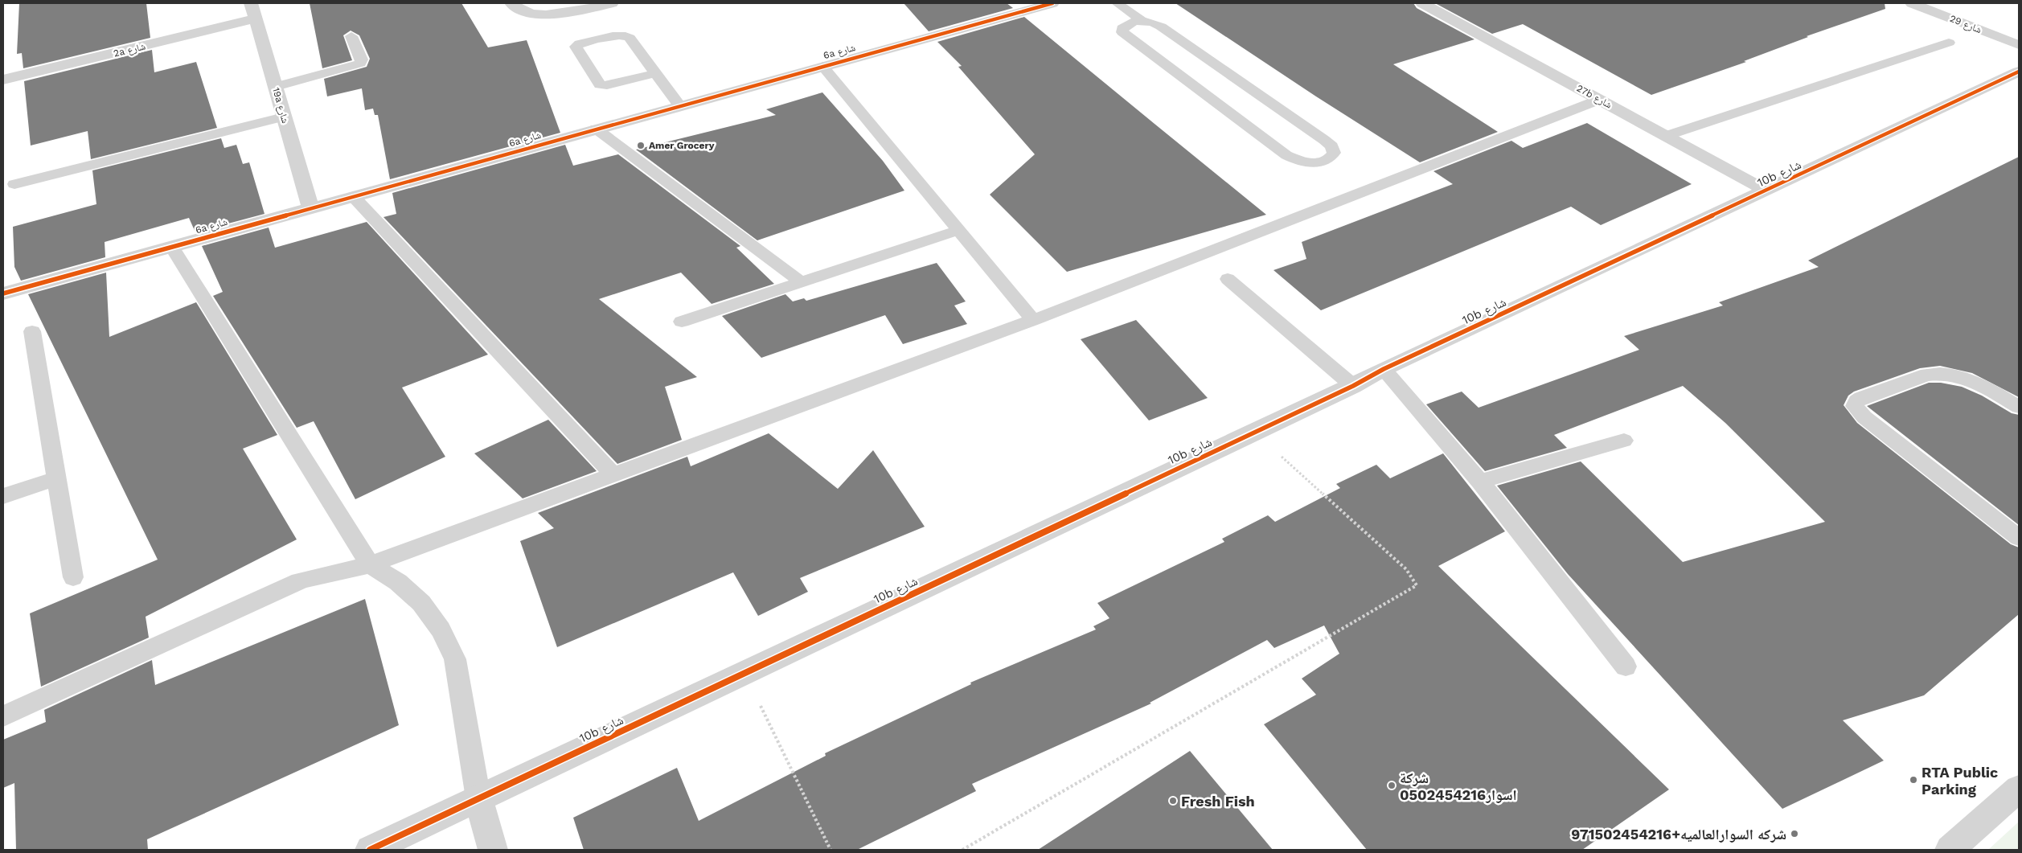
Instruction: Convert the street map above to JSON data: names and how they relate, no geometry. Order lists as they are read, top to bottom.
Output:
{
  "streets": {
    "street": [
      "شارع 29",
      "2a شارع",
      "6a شارع",
      "27b شارع",
      "19a شارع",
      "10b شارع"
    ]
  },
  "crossings": [
    ["2a شارع", "19a شارع"],
    ["6a شارع", "19a شارع"],
    ["27b شارع", "10b شارع"]
  ],
  "places": [
    "Amer Grocery",
    "RTA Public Parking",
    "شركة اسوار0502454216",
    "Fresh Fish",
    "شركه السوارالعالميه+971502454216"
  ]
}
